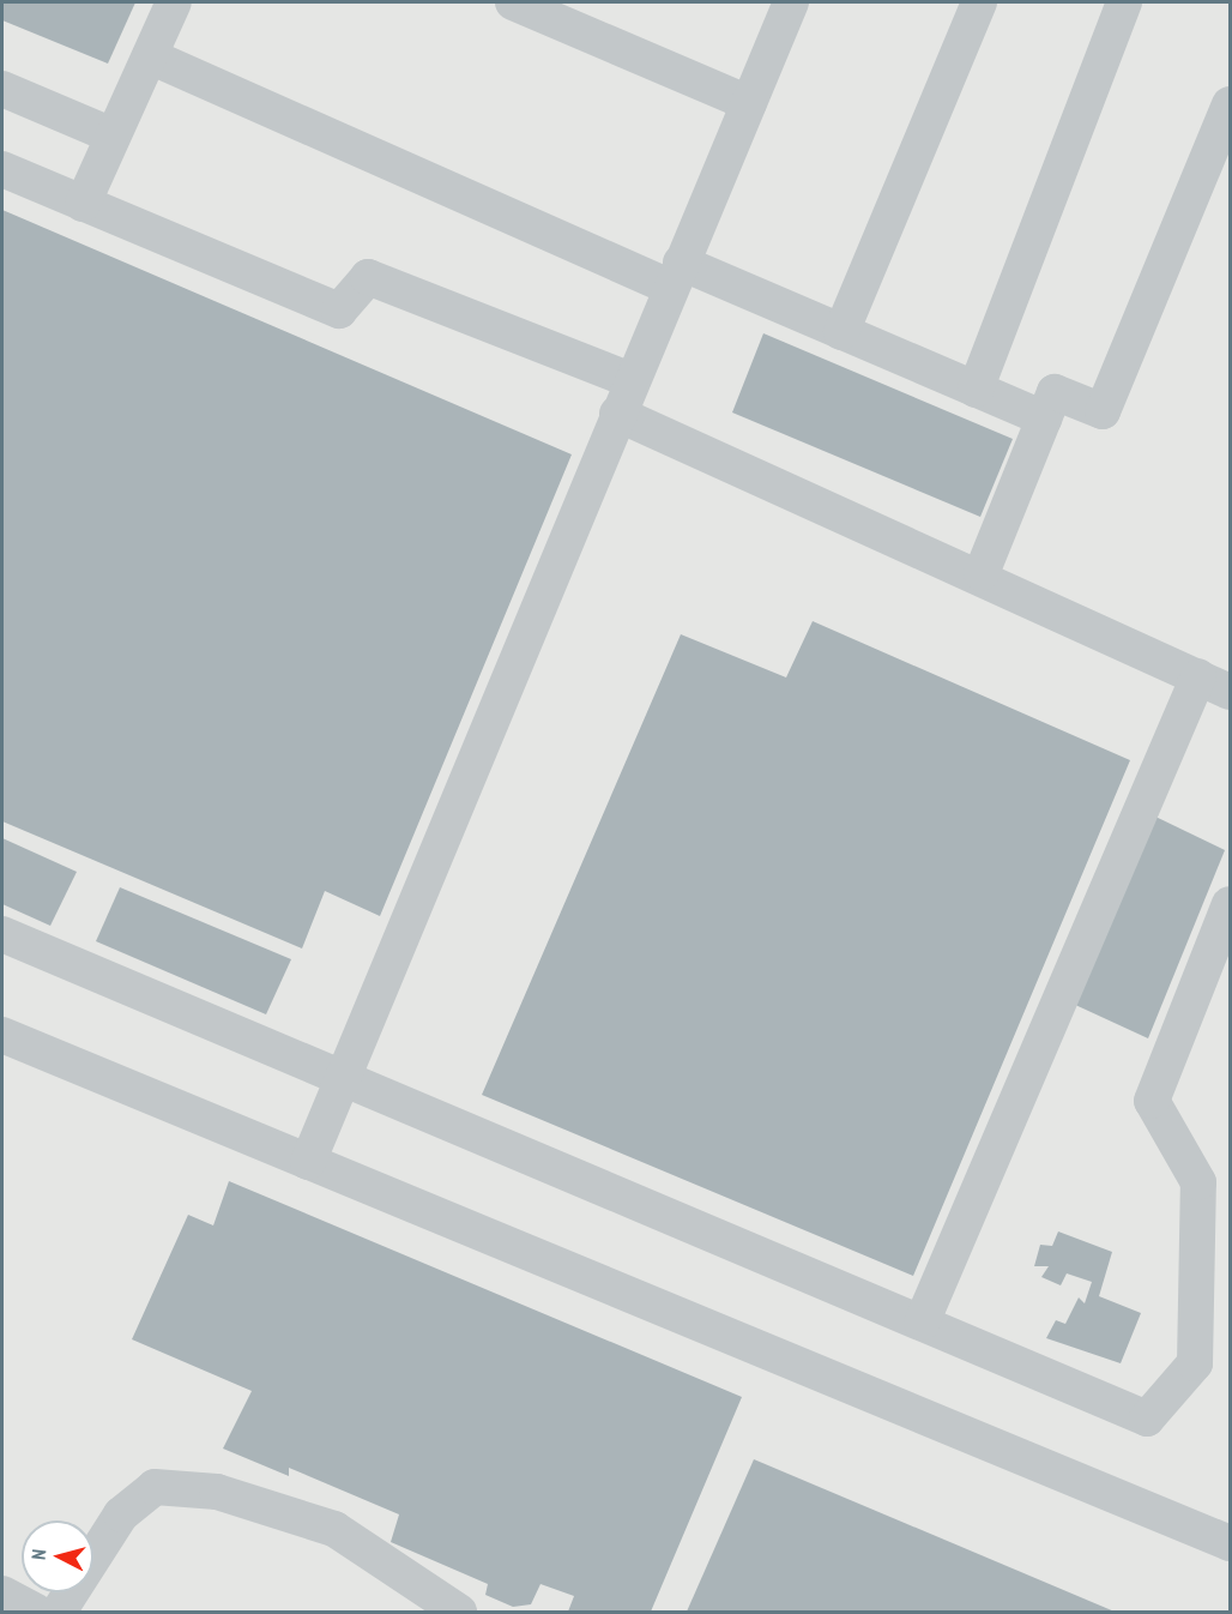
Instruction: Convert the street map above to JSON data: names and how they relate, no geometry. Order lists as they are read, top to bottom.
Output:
{
  "north": "left"
}
